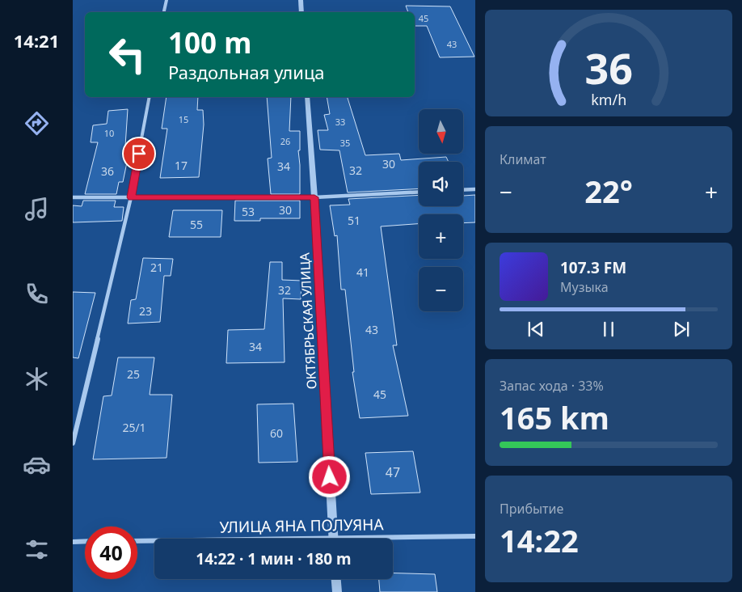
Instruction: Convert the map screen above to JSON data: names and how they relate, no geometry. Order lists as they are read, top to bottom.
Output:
{
  "streets": {
    "street": ["ОКТЯБРЬСКАЯ УЛИЦА", "УЛИЦА ЯНА ПОЛУЯНА"]
  },
  "house_numbers": [
    "45",
    "43",
    "15",
    "33",
    "10",
    "26",
    "35",
    "30",
    "17",
    "34",
    "32",
    "36",
    "30",
    "53",
    "51",
    "55",
    "21",
    "41",
    "32",
    "23",
    "43",
    "34",
    "25",
    "45",
    "25/1",
    "60",
    "47"
  ],
  "north": "bottom",
  "page": {
    "tabs": "14:21",
    "turn": ["100 m", "Раздольная улица"],
    "map_buttons": ["+", "−"],
    "tile": [
      "Климат",
      ["Запас хода · 33%", "165 km"],
      ["Прибытие", "14:22"]
    ],
    "heat": ["−", "22°", "+"],
    "song": ["107.3 FM", "Музыка"],
    "limit": "40",
    "trip": "14:22 · 1 мин · 180 m",
    "gauge": ["36", "km/h"]
  }
}
